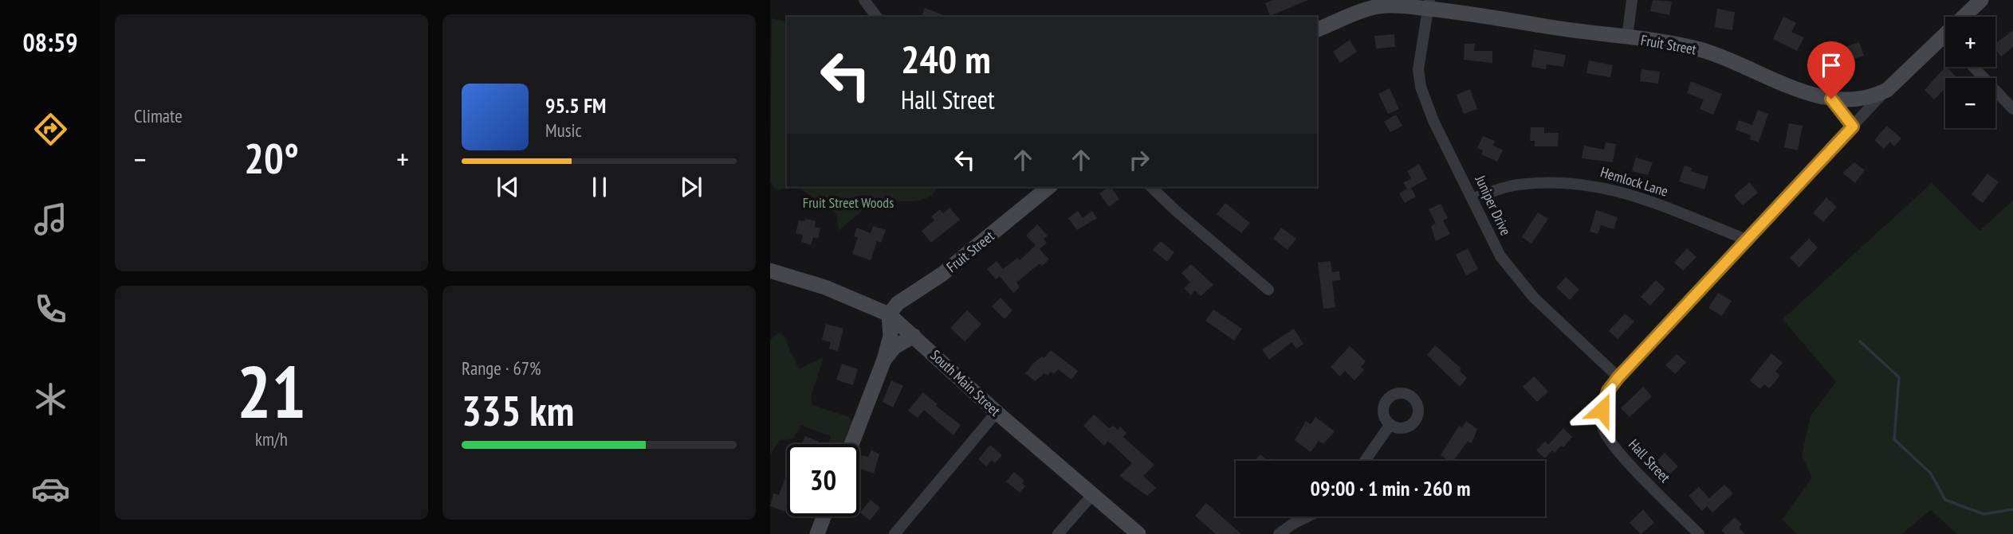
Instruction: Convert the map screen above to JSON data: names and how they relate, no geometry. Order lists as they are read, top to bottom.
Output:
{
  "streets": {
    "street": [
      "Fruit Street",
      "Hemlock Lane",
      "Juniper Drive",
      "South Main Street",
      "Hall Street"
    ]
  },
  "crossings": [
    ["Fruit Street", "Juniper Drive"],
    ["Fruit Street", "South Main Street"],
    ["Fruit Street", "Hall Street"],
    ["Hemlock Lane", "Juniper Drive"],
    ["Hemlock Lane", "Hall Street"],
    ["Juniper Drive", "Hall Street"]
  ],
  "parks": ["Fruit Street Woods"],
  "page": {
    "tabs": "08:59",
    "tile": [
      "Climate",
      ["21", "km/h"],
      ["Range · 67%", "335 km"]
    ],
    "map_buttons": ["+", "−"],
    "turn": ["240 m", "Hall Street"],
    "song": ["95.5 FM", "Music"],
    "heat": ["−", "20°", "+"],
    "limit": "30",
    "trip": "09:00 · 1 min · 260 m"
  }
}
